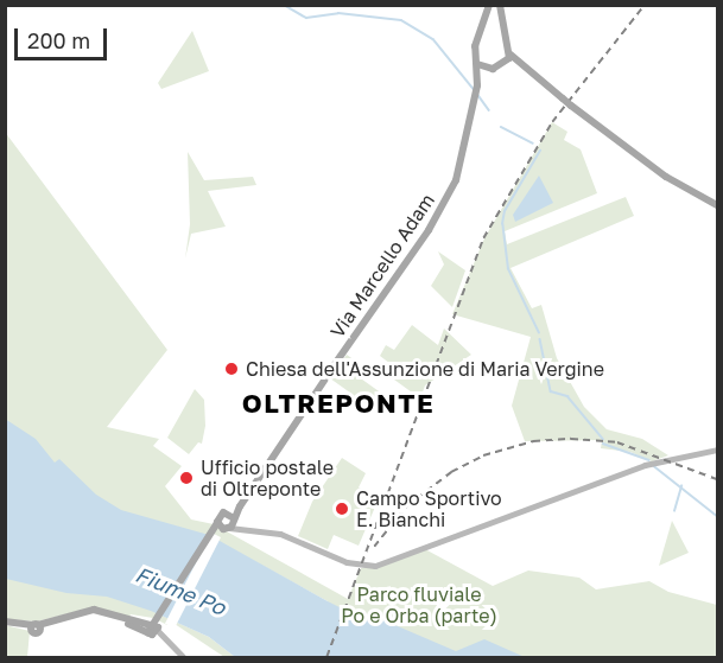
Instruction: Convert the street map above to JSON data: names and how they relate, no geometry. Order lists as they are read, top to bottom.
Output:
{
  "streets": {
    "main road": ["Via Marcello Adam"]
  },
  "districts": ["OLTREPONTE"],
  "water": ["Fiume Po"],
  "parks": ["Parco fluviale Po e Orba (parte)"],
  "places": ["Chiesa dell'Assunzione di Maria Vergine", "Ufficio postale di Oltreponte", "Campo Sportivo E. Bianchi"],
  "scale_bar": "200 m"
}
